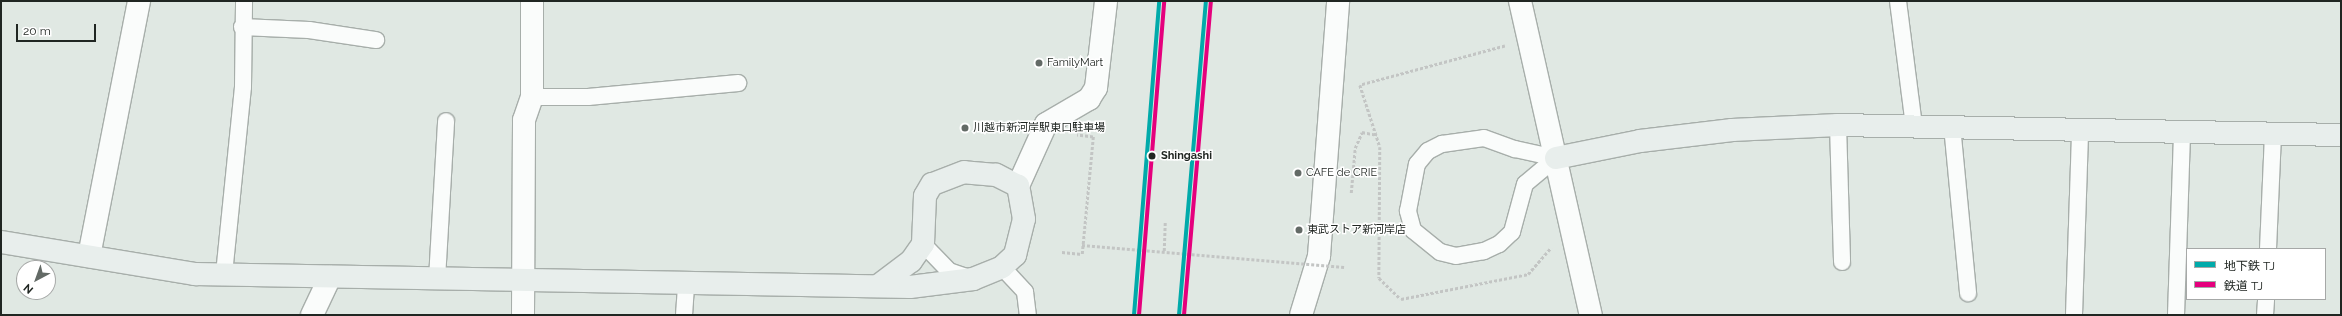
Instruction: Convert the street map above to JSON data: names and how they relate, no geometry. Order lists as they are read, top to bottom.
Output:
{
  "places": [
    "FamilyMart",
    "川越市新河岸駅東口駐車場",
    "Shingashi",
    "CAFE de CRIE",
    "東武ストア新河岸店"
  ],
  "lines": ["metro line TJ", "rail line TJ"],
  "legend": ["地下鉄 TJ", "鉄道 TJ"],
  "scale_bar": "20 m",
  "north": "bottom left"
}
